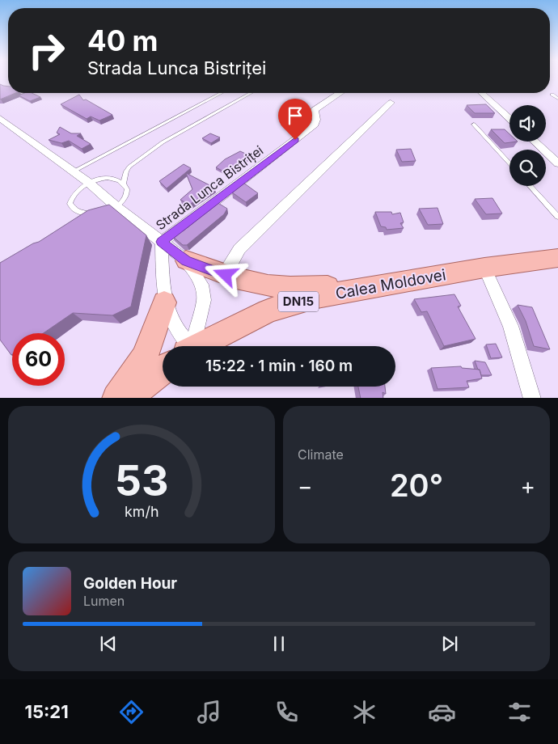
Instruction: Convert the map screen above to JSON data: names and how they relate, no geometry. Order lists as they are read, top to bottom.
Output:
{
  "streets": {
    "main road": ["Calea Moldovei", "DN15"],
    "street": ["Strada Lunca Bistriței"]
  },
  "page": {
    "turn": ["40 m", "Strada Lunca Bistriței"],
    "limit": "60",
    "trip": "15:22 · 1 min · 160 m",
    "tile": "Climate",
    "heat": ["−", "20°", "+"],
    "song": ["Golden Hour", "Lumen"],
    "tabs": "15:21",
    "gauge": ["53", "km/h"]
  }
}
